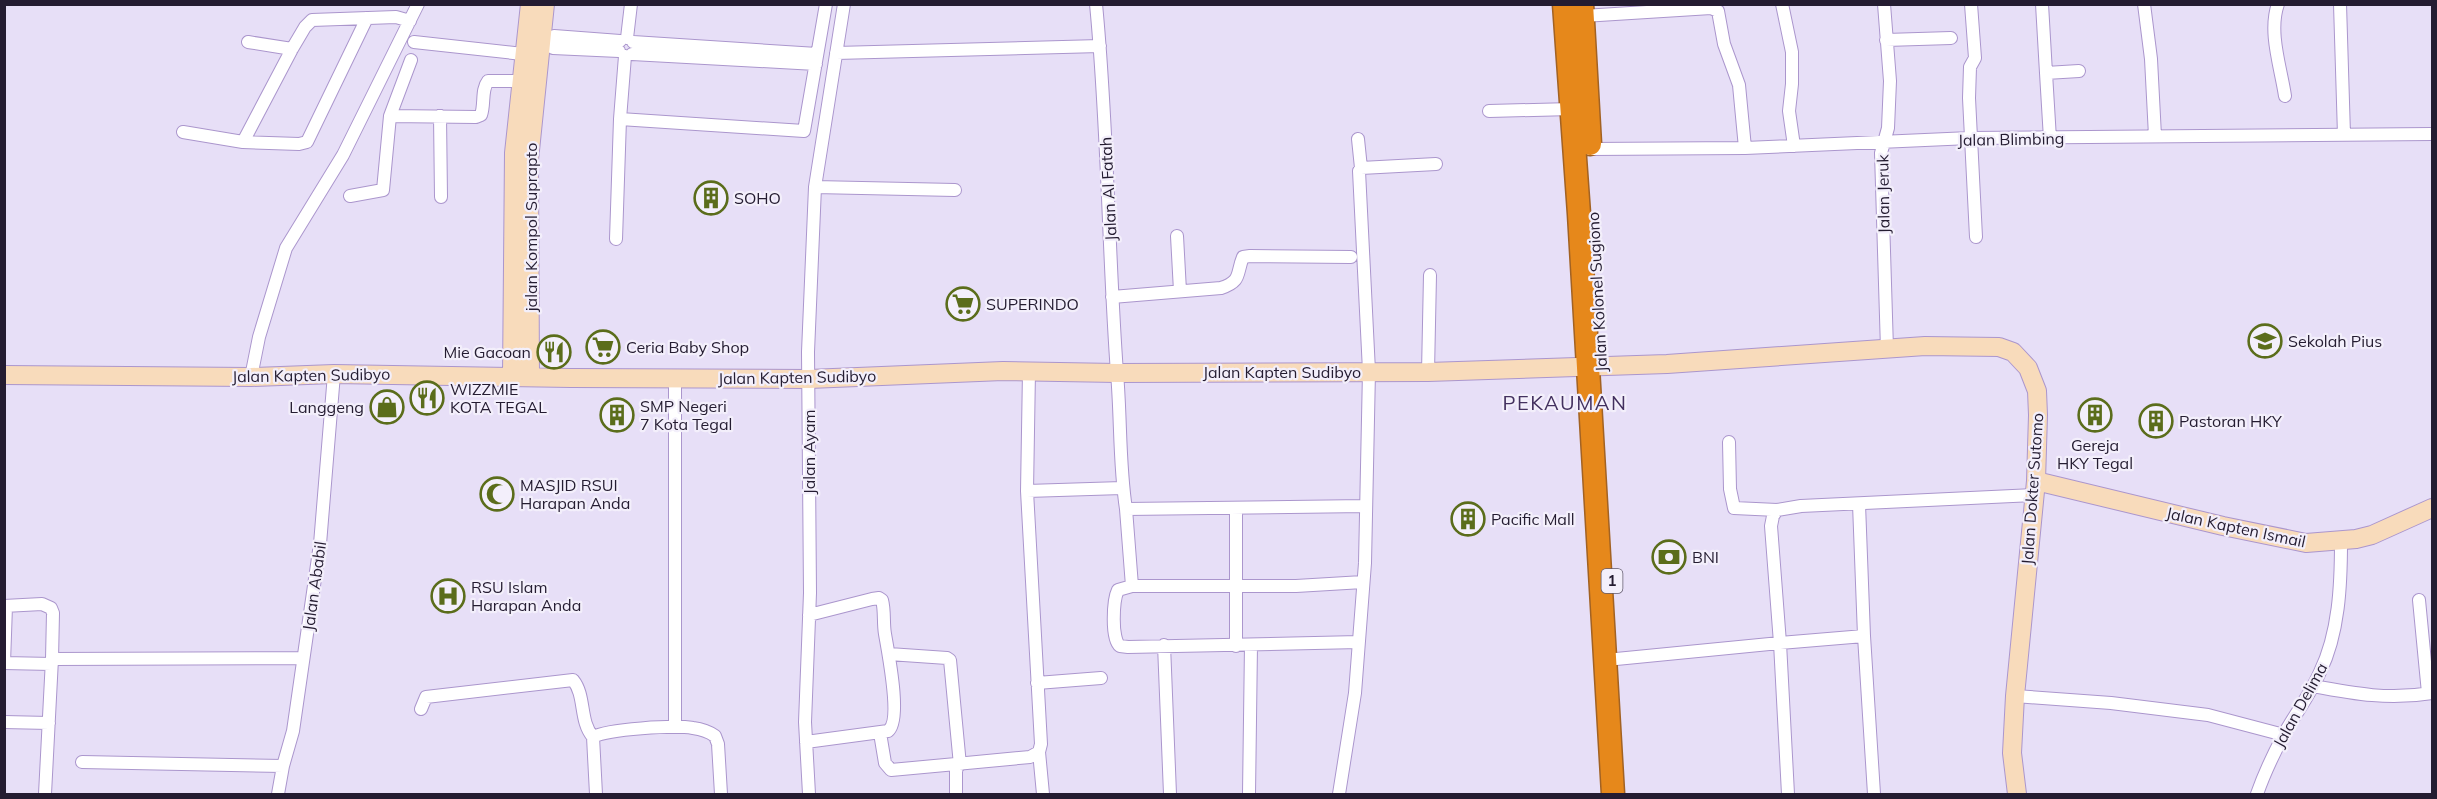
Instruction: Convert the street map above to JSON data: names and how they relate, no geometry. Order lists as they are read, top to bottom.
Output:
{
  "streets": {
    "highway": ["Jalan Kolonel Sugiono", "1"],
    "main road": [
      "jalan Kompol Suprapto",
      "Jalan Kapten Sudibyo",
      "Jalan Dokter Sutomo",
      "Jalan Kapten Ismail"
    ],
    "street": [
      "Jalan Blimbing",
      "Jalan Al Fatah",
      "Jalan Jeruk",
      "Jalan Ayam",
      "Jalan Ababil",
      "Jalan Delima"
    ]
  },
  "crossings": [
    ["Jalan Blimbing", "Jalan Jeruk"],
    ["Jalan Blimbing", "Jalan Kolonel Sugiono"],
    ["Jalan Al Fatah", "Jalan Kapten Sudibyo"],
    ["Jalan Jeruk", "Jalan Dokter Sutomo"],
    ["jalan Kompol Suprapto", "Jalan Kapten Sudibyo"],
    ["Jalan Kolonel Sugiono", "Jalan Kapten Sudibyo"],
    ["Jalan Kolonel Sugiono", "Jalan Dokter Sutomo"],
    ["Jalan Kolonel Sugiono", "1"],
    ["Jalan Kapten Sudibyo", "Jalan Ayam"],
    ["Jalan Kapten Sudibyo", "Jalan Dokter Sutomo"],
    ["Jalan Kapten Sudibyo", "1"],
    ["Jalan Kapten Sudibyo", "Jalan Ababil"],
    ["Jalan Dokter Sutomo", "Jalan Kapten Ismail"],
    ["Jalan Dokter Sutomo", "1"],
    ["Jalan Kapten Ismail", "Jalan Delima"]
  ],
  "districts": ["PEKAUMAN"],
  "places": {
    "building": [
      "SOHO",
      "SMP Negeri 7 Kota Tegal",
      "Gereja HKY Tegal",
      "Pastoran HKY",
      "Pacific Mall"
    ],
    "supermarket": ["SUPERINDO", "Ceria Baby Shop"],
    "school or university": ["Sekolah Pius"],
    "restaurant": ["Mie Gacoan", "WIZZMIE KOTA TEGAL"],
    "shop": ["Langgeng"],
    "mosque": ["MASJID RSUI Harapan Anda"],
    "bank": ["BNI"],
    "hospital": ["RSU Islam Harapan Anda"]
  }
}
